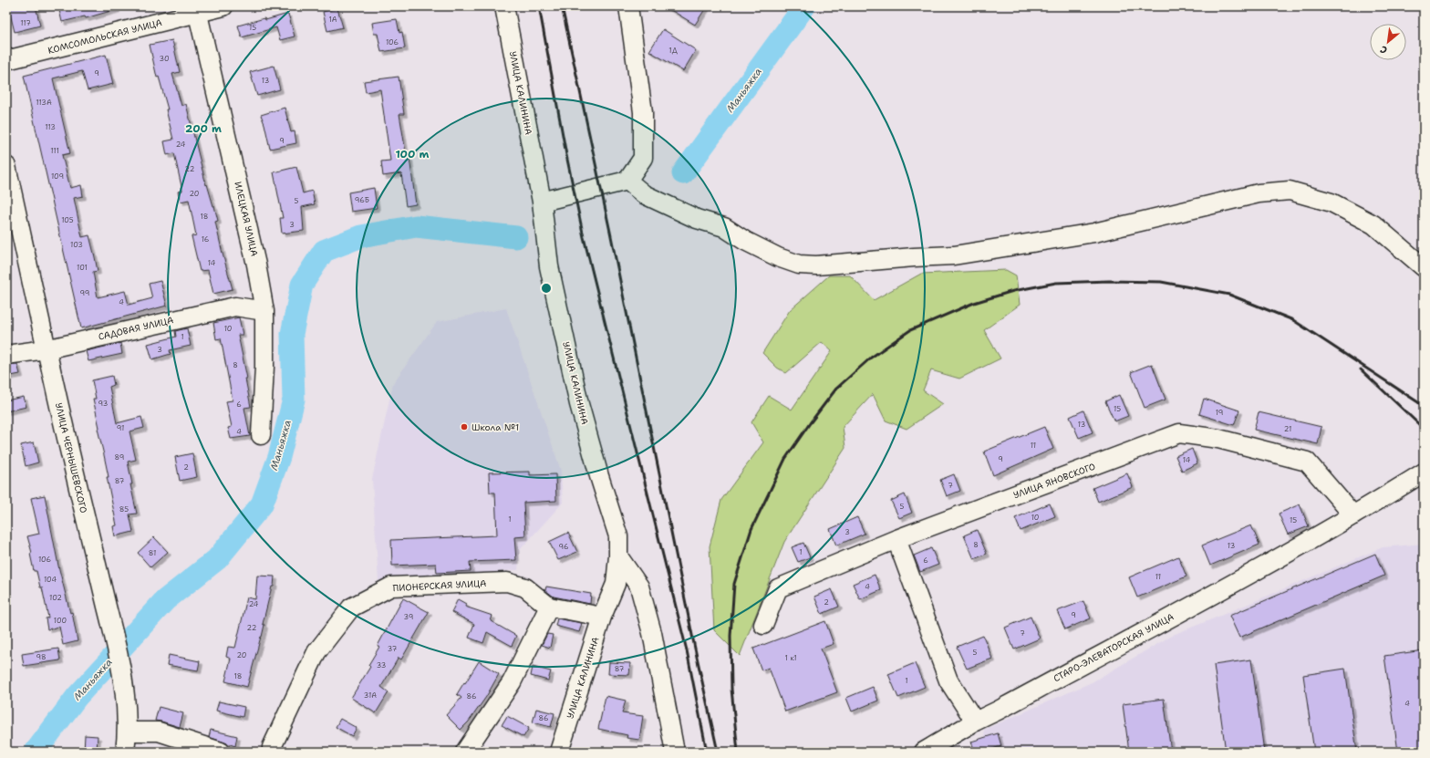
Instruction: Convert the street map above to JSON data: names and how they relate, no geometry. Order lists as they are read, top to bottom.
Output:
{
  "streets": {
    "street": [
      "КОМСОМОЛЬСКАЯ УЛИЦА",
      "УЛИЦА КАЛИНИНА",
      "ИЛЕЦКАЯ УЛИЦА",
      "САДОВАЯ УЛИЦА",
      "УЛИЦА ЧЕРНЫШЕВСКОГО",
      "УЛИЦА ЯНОВСКОГО",
      "ПИОНЕРСКАЯ УЛИЦА",
      "СТАРО-ЭЛЕВАТОРСКАЯ УЛИЦА"
    ]
  },
  "crossings": [
    ["КОМСОМОЛЬСКАЯ УЛИЦА", "ИЛЕЦКАЯ УЛИЦА"],
    ["УЛИЦА КАЛИНИНА", "ПИОНЕРСКАЯ УЛИЦА"],
    ["ИЛЕЦКАЯ УЛИЦА", "САДОВАЯ УЛИЦА"],
    ["САДОВАЯ УЛИЦА", "УЛИЦА ЧЕРНЫШЕВСКОГО"],
    ["УЛИЦА ЯНОВСКОГО", "СТАРО-ЭЛЕВАТОРСКАЯ УЛИЦА"]
  ],
  "water": ["Маньяжка"],
  "places": ["Школа №1"],
  "house_numbers": [
    "1А",
    "117",
    "15",
    "106",
    "1Д",
    "30",
    "9",
    "13",
    "113А",
    "113",
    "9",
    "24",
    "111",
    "22",
    "109",
    "20",
    "96Б",
    "5",
    "18",
    "105",
    "3",
    "16",
    "103",
    "14",
    "101",
    "99",
    "4",
    "10",
    "1",
    "3",
    "8",
    "93",
    "6",
    "15",
    "19",
    "13",
    "91",
    "21",
    "4",
    "11",
    "89",
    "9",
    "14",
    "2",
    "87",
    "7",
    "5",
    "85",
    "10",
    "1",
    "15",
    "3",
    "8",
    "13",
    "96",
    "1",
    "81",
    "106",
    "6",
    "11",
    "104",
    "4",
    "102",
    "2",
    "24",
    "9",
    "39",
    "100",
    "22",
    "7",
    "37",
    "5",
    "20",
    "98",
    "1 к1",
    "33",
    "87",
    "18",
    "1",
    "31А",
    "86",
    "4",
    "86"
  ],
  "north": "bottom left",
  "rings": ["200 m", "100 m"]
}
